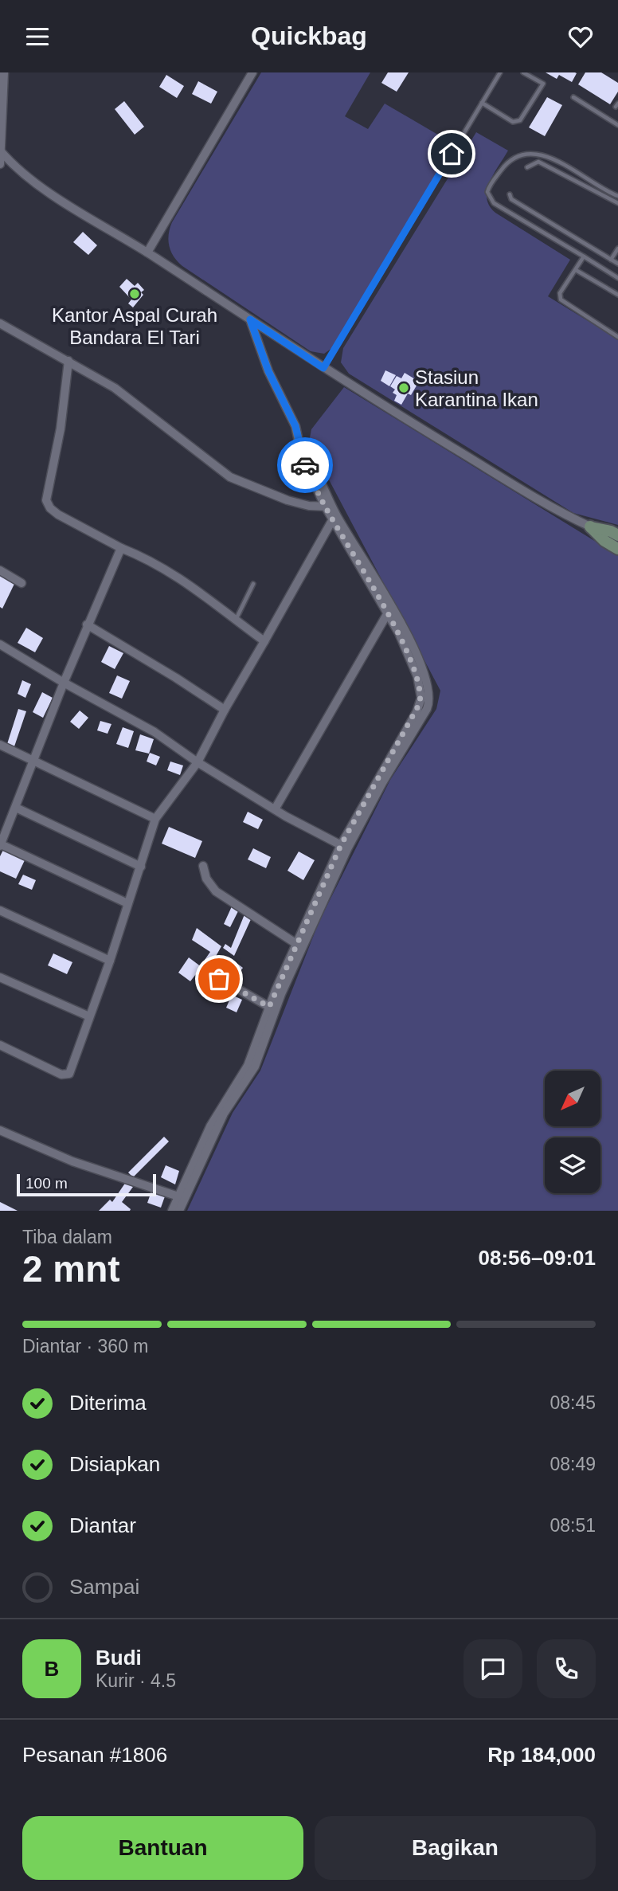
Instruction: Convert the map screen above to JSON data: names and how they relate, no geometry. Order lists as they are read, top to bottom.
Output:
{
  "places": ["Kantor Aspal Curah Bandara El Tari", "Stasiun Karantina Ikan"],
  "scale_bar": "100 m",
  "north": "bottom left",
  "page": {
    "header": "Quickbag",
    "scale": "100 m",
    "heading": ["2 mnt", "Tiba dalam", "08:56–09:01"],
    "panel": [
      "Budi",
      "Kurir · 4.5",
      "Pesanan #1806",
      "Rp 184,000"
    ],
    "bar": "Diantar · 360 m",
    "list": [
      ["Diterima", "08:45"],
      ["Disiapkan", "08:49"],
      ["Diantar", "08:51"],
      "Sampai"
    ],
    "round": "B",
    "buttons": ["Bantuan", "Bagikan"]
  }
}
